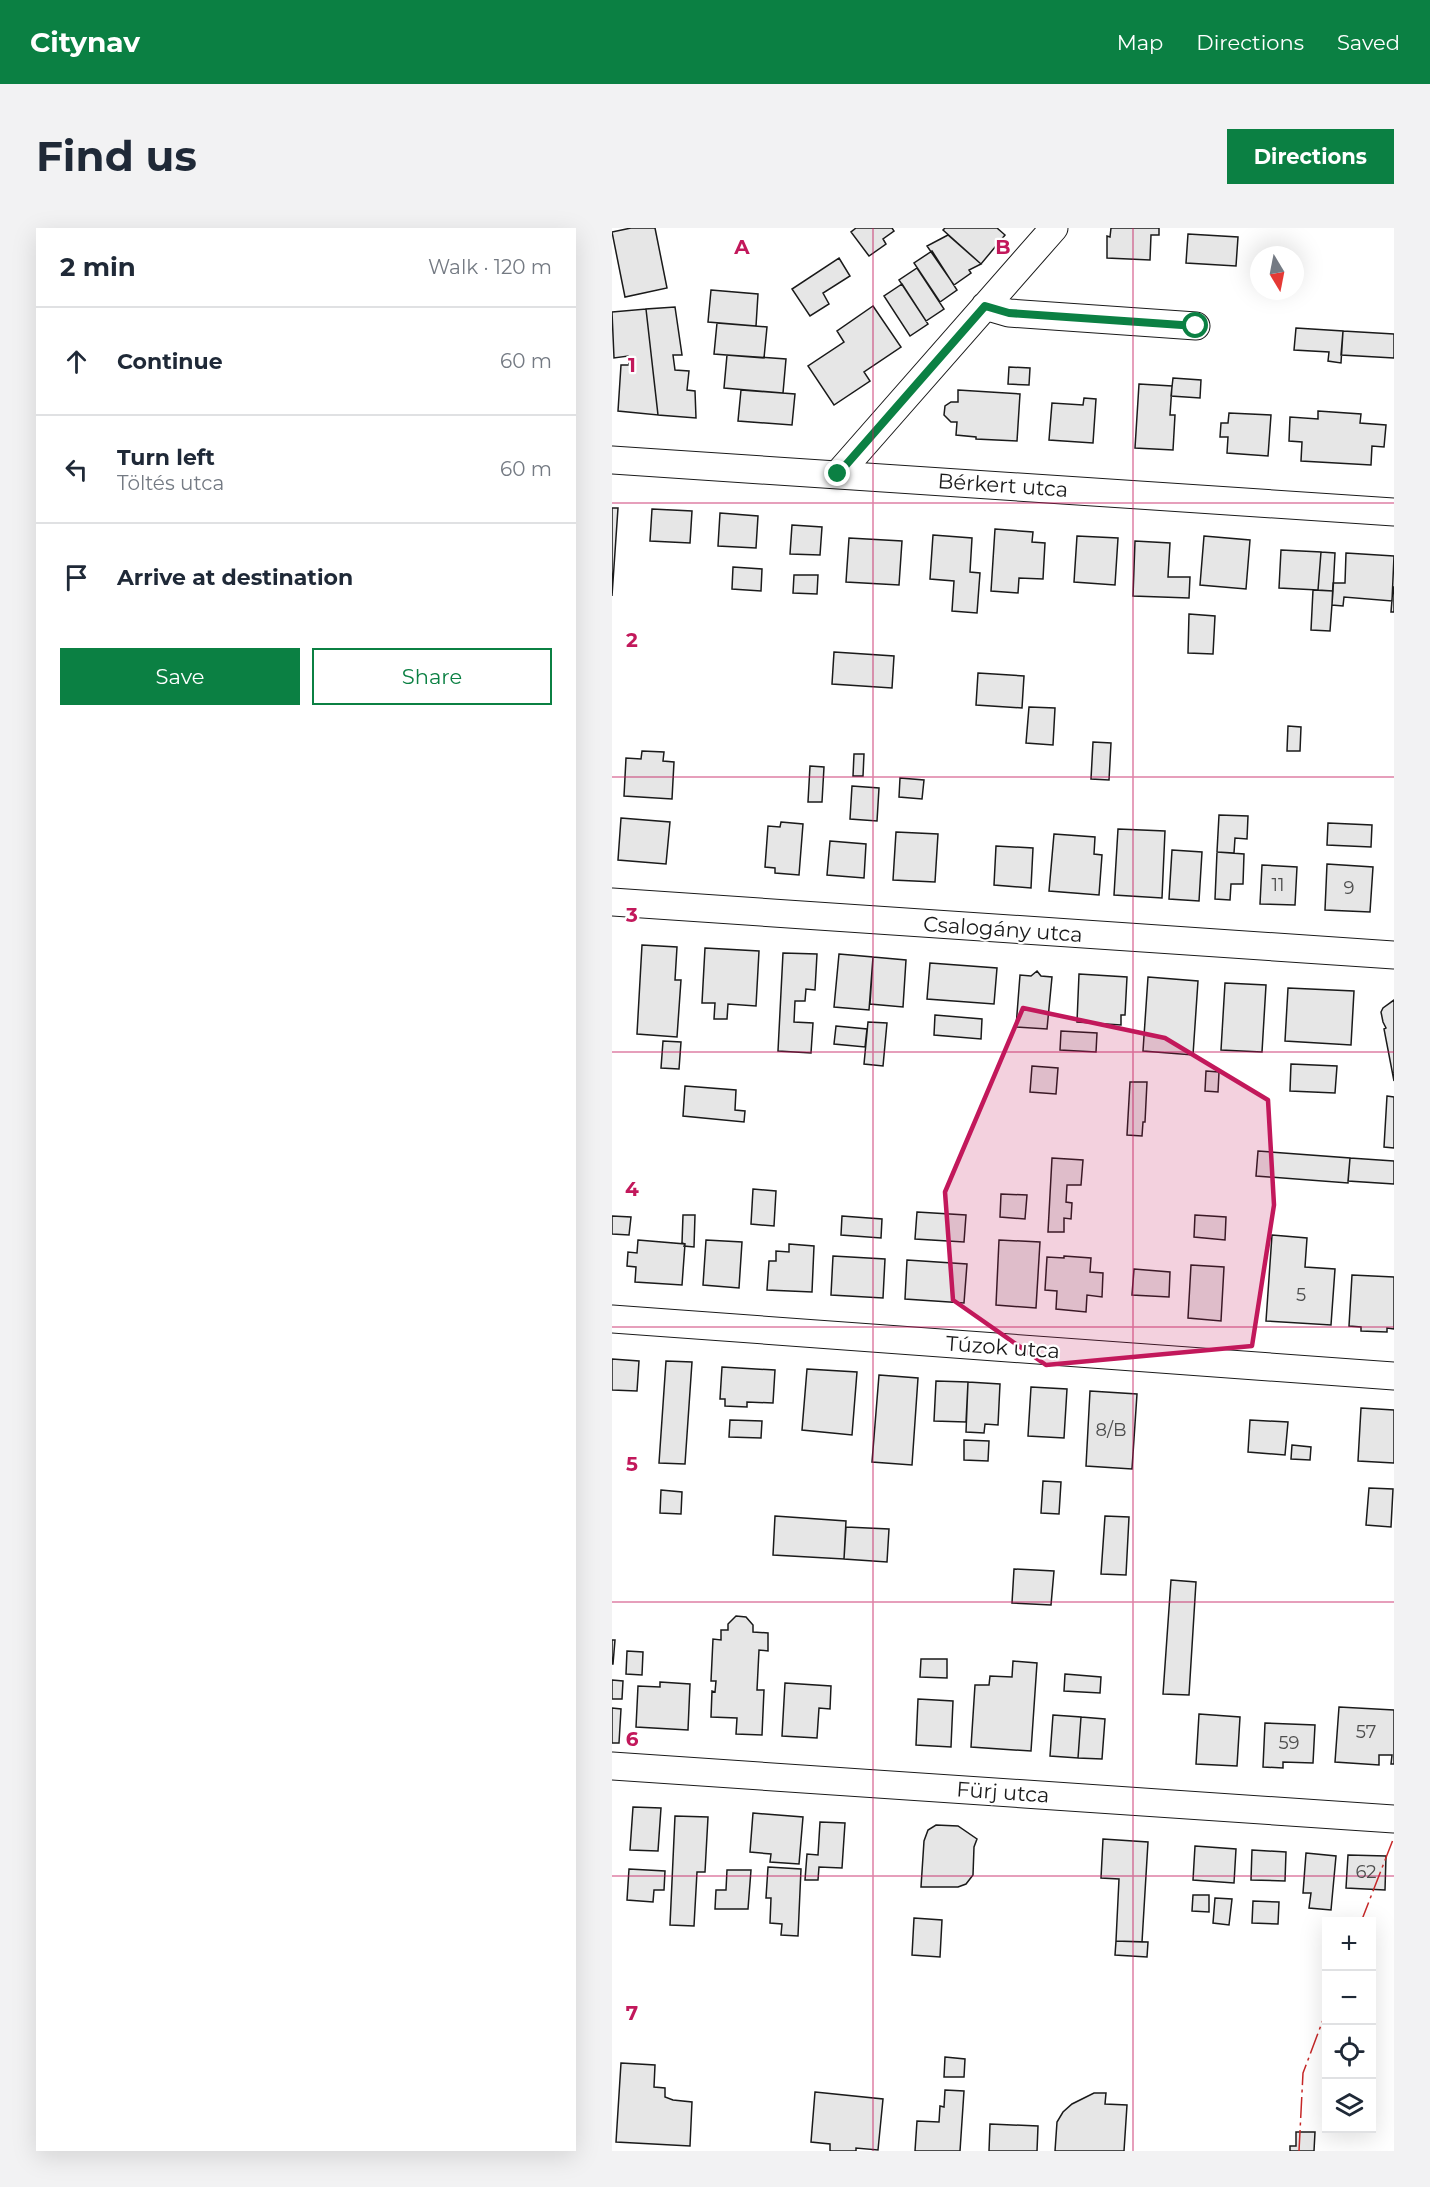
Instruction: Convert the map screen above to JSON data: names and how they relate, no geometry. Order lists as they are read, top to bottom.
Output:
{
  "streets": {
    "street": [
      "Bérkert utca",
      "Csalogány utca",
      "Túzok utca",
      "Fürj utca"
    ]
  },
  "house_numbers": [
    "11",
    "9",
    "5",
    "8/B",
    "57",
    "59",
    "62"
  ],
  "north": "bottom",
  "page": {
    "header": "Citynav",
    "nav": ["Map", "Directions", "Saved"],
    "buttons": [
      "Directions",
      ["Save", "Share"]
    ],
    "title": "Find us",
    "heading": ["2 min", "Walk · 120 m"],
    "list": [
      ["Continue", "60 m"],
      ["Turn left", "Töltés utca", "60 m"],
      "Arrive at destination"
    ],
    "map_buttons": ["+", "−"]
  },
  "grid": {
    "columns": ["A", "B"],
    "rows": [
      "1",
      "2",
      "3",
      "4",
      "5",
      "6",
      "7"
    ]
  }
}
